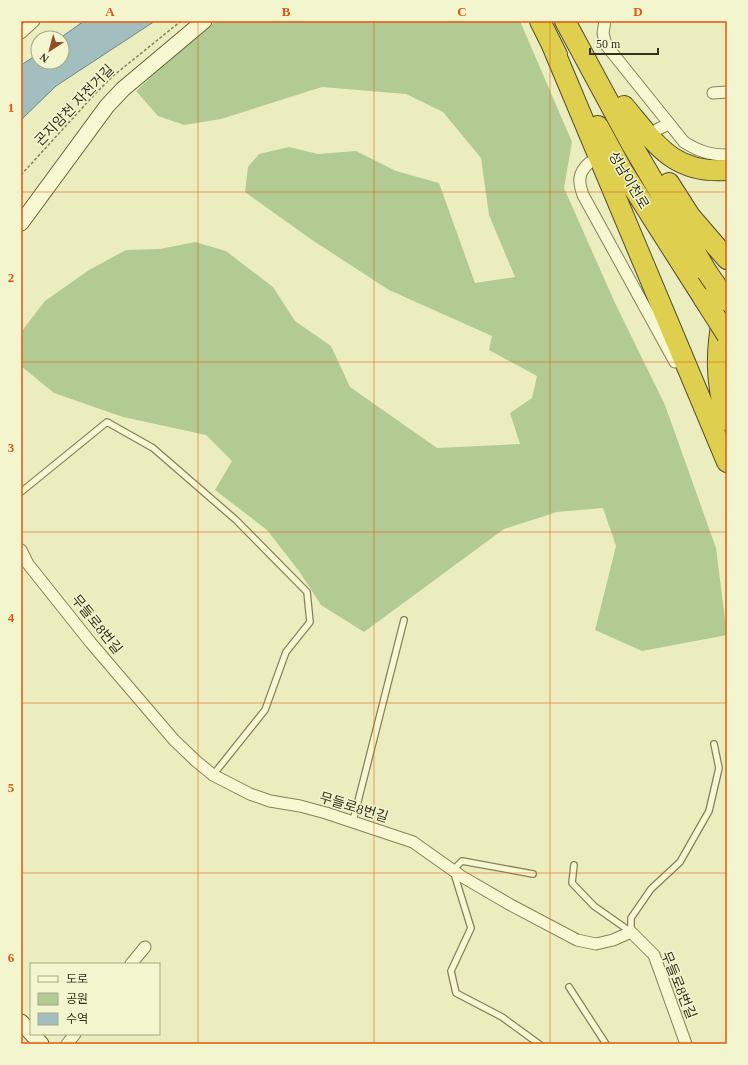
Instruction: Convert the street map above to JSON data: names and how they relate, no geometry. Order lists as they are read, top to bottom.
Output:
{
  "streets": {
    "highway": ["성남이천로"],
    "street": ["무들로8번길"],
    "path": ["곤지암천 자전거길"]
  },
  "legend": ["도로", "공원", "수역"],
  "scale_bar": "50 m",
  "north": "bottom left",
  "grid": {
    "columns": [
      "A",
      "B",
      "C",
      "D"
    ],
    "rows": [
      "1",
      "2",
      "3",
      "4",
      "5",
      "6"
    ]
  }
}
